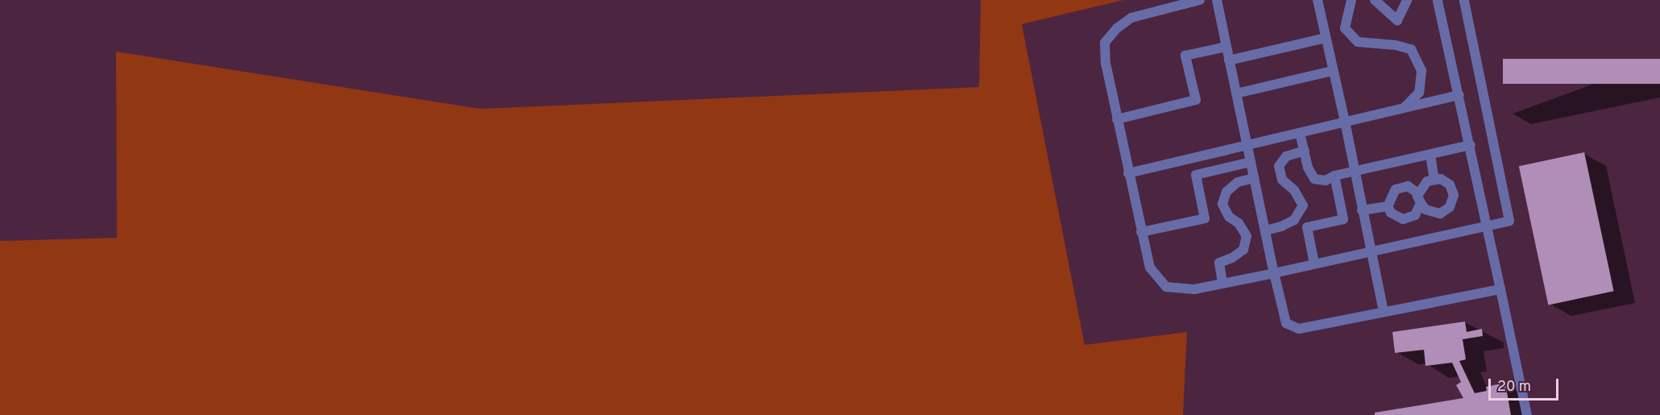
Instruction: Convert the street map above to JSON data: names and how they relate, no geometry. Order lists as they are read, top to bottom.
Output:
{
  "scale_bar": "20 m"
}
